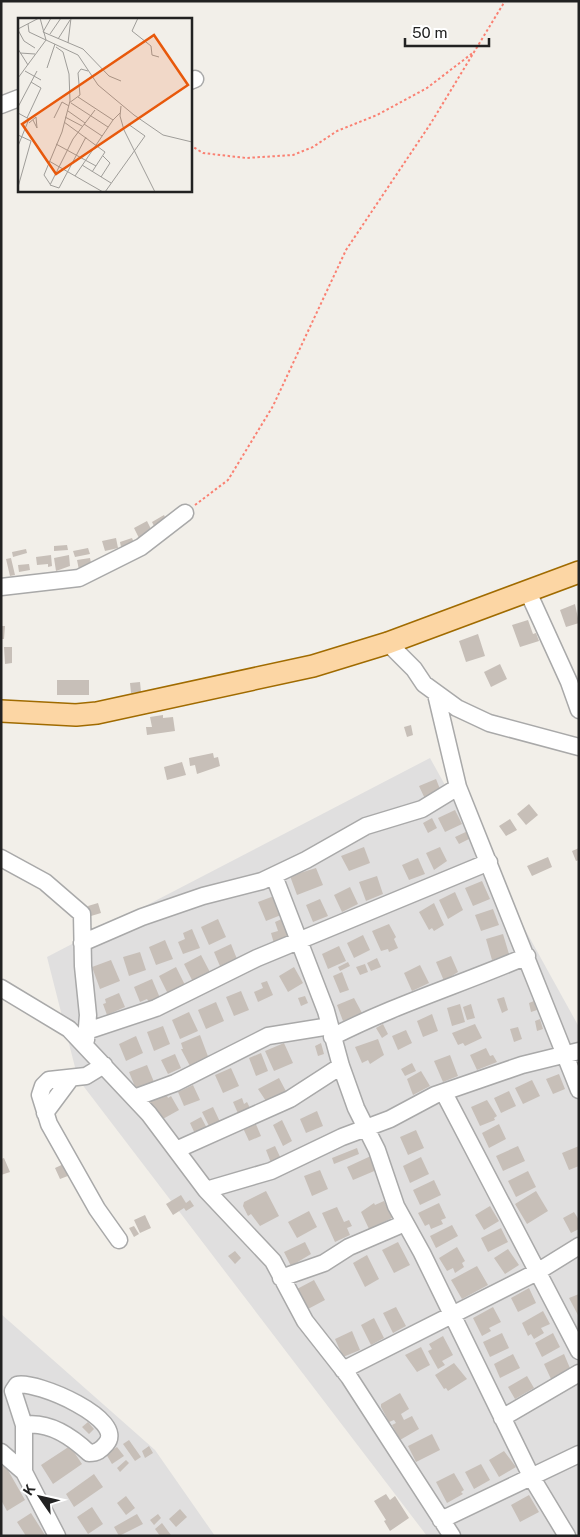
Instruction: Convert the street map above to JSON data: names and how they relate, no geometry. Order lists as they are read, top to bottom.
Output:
{
  "scale_bar": "50 m",
  "north": "top left"
}
